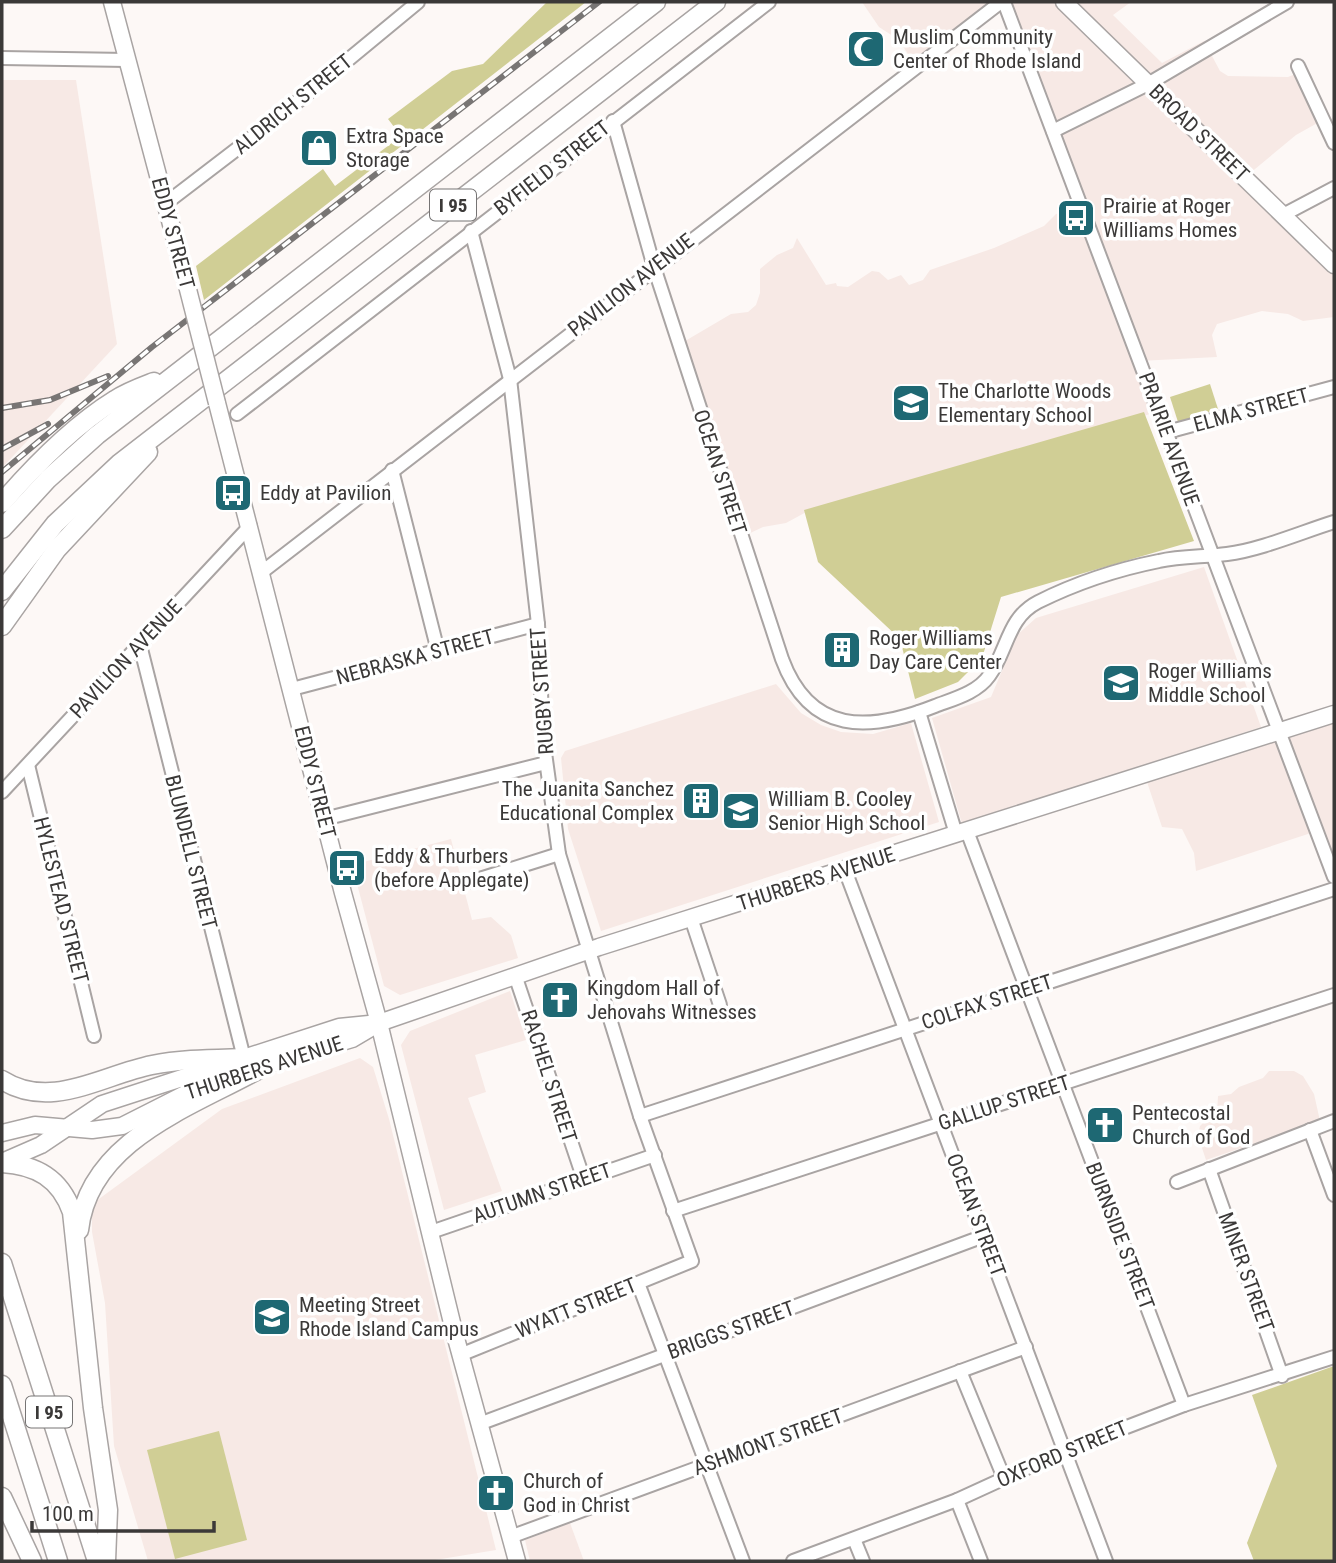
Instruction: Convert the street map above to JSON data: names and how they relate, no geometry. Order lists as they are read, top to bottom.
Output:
{
  "streets": {
    "highway": ["I 95"],
    "main road": ["BROAD STREET", "EDDY STREET", "THURBERS AVENUE"],
    "street": [
      "ALDRICH STREET",
      "BYFIELD STREET",
      "PAVILION AVENUE",
      "ELMA STREET",
      "PRAIRIE AVENUE",
      "OCEAN STREET",
      "NEBRASKA STREET",
      "RUGBY STREET",
      "BLUNDELL STREET",
      "HYLESTEAD STREET",
      "COLFAX STREET",
      "RACHEL STREET",
      "GALLUP STREET",
      "AUTUMN STREET",
      "BURNSIDE STREET",
      "MINER STREET",
      "WYATT STREET",
      "BRIGGS STREET",
      "ASHMONT STREET",
      "OXFORD STREET"
    ]
  },
  "crossings": [
    ["ALDRICH STREET", "EDDY STREET"],
    ["BYFIELD STREET", "OCEAN STREET"],
    ["BYFIELD STREET", "RUGBY STREET"],
    ["EDDY STREET", "PAVILION AVENUE"],
    ["EDDY STREET", "NEBRASKA STREET"],
    ["EDDY STREET", "THURBERS AVENUE"],
    ["EDDY STREET", "AUTUMN STREET"],
    ["EDDY STREET", "WYATT STREET"],
    ["EDDY STREET", "BRIGGS STREET"],
    ["EDDY STREET", "ASHMONT STREET"],
    ["PAVILION AVENUE", "PRAIRIE AVENUE"],
    ["PAVILION AVENUE", "OCEAN STREET"],
    ["PAVILION AVENUE", "RUGBY STREET"],
    ["PAVILION AVENUE", "BLUNDELL STREET"],
    ["PAVILION AVENUE", "HYLESTEAD STREET"],
    ["ELMA STREET", "PRAIRIE AVENUE"],
    ["PRAIRIE AVENUE", "OCEAN STREET"],
    ["PRAIRIE AVENUE", "THURBERS AVENUE"],
    ["OCEAN STREET", "THURBERS AVENUE"],
    ["OCEAN STREET", "COLFAX STREET"],
    ["OCEAN STREET", "GALLUP STREET"],
    ["OCEAN STREET", "BURNSIDE STREET"],
    ["OCEAN STREET", "BRIGGS STREET"],
    ["OCEAN STREET", "ASHMONT STREET"],
    ["OCEAN STREET", "OXFORD STREET"],
    ["NEBRASKA STREET", "RUGBY STREET"],
    ["RUGBY STREET", "THURBERS AVENUE"],
    ["RUGBY STREET", "COLFAX STREET"],
    ["RUGBY STREET", "GALLUP STREET"],
    ["RUGBY STREET", "AUTUMN STREET"],
    ["RUGBY STREET", "WYATT STREET"],
    ["BLUNDELL STREET", "THURBERS AVENUE"],
    ["THURBERS AVENUE", "RACHEL STREET"],
    ["THURBERS AVENUE", "BURNSIDE STREET"],
    ["COLFAX STREET", "BURNSIDE STREET"],
    ["RACHEL STREET", "AUTUMN STREET"],
    ["GALLUP STREET", "BURNSIDE STREET"],
    ["BURNSIDE STREET", "OXFORD STREET"],
    ["MINER STREET", "OXFORD STREET"]
  ],
  "places": {
    "mosque": ["Muslim Community Center of Rhode Island"],
    "shop": ["Extra Space Storage"],
    "bus stop": ["Prairie at Roger Williams Homes", "Eddy at Pavilion", "Eddy & Thurbers (before Applegate)"],
    "school or university": [
      "The Charlotte Woods Elementary School",
      "Roger Williams Middle School",
      "William B. Cooley Senior High School",
      "Meeting Street Rhode Island Campus"
    ],
    "building": ["Roger Williams Day Care Center", "The Juanita Sanchez Educational Complex"],
    "church": ["Kingdom Hall of Jehovahs Witnesses", "Pentecostal Church of God", "Church of God in Christ"]
  },
  "scale_bar": "100 m"
}
